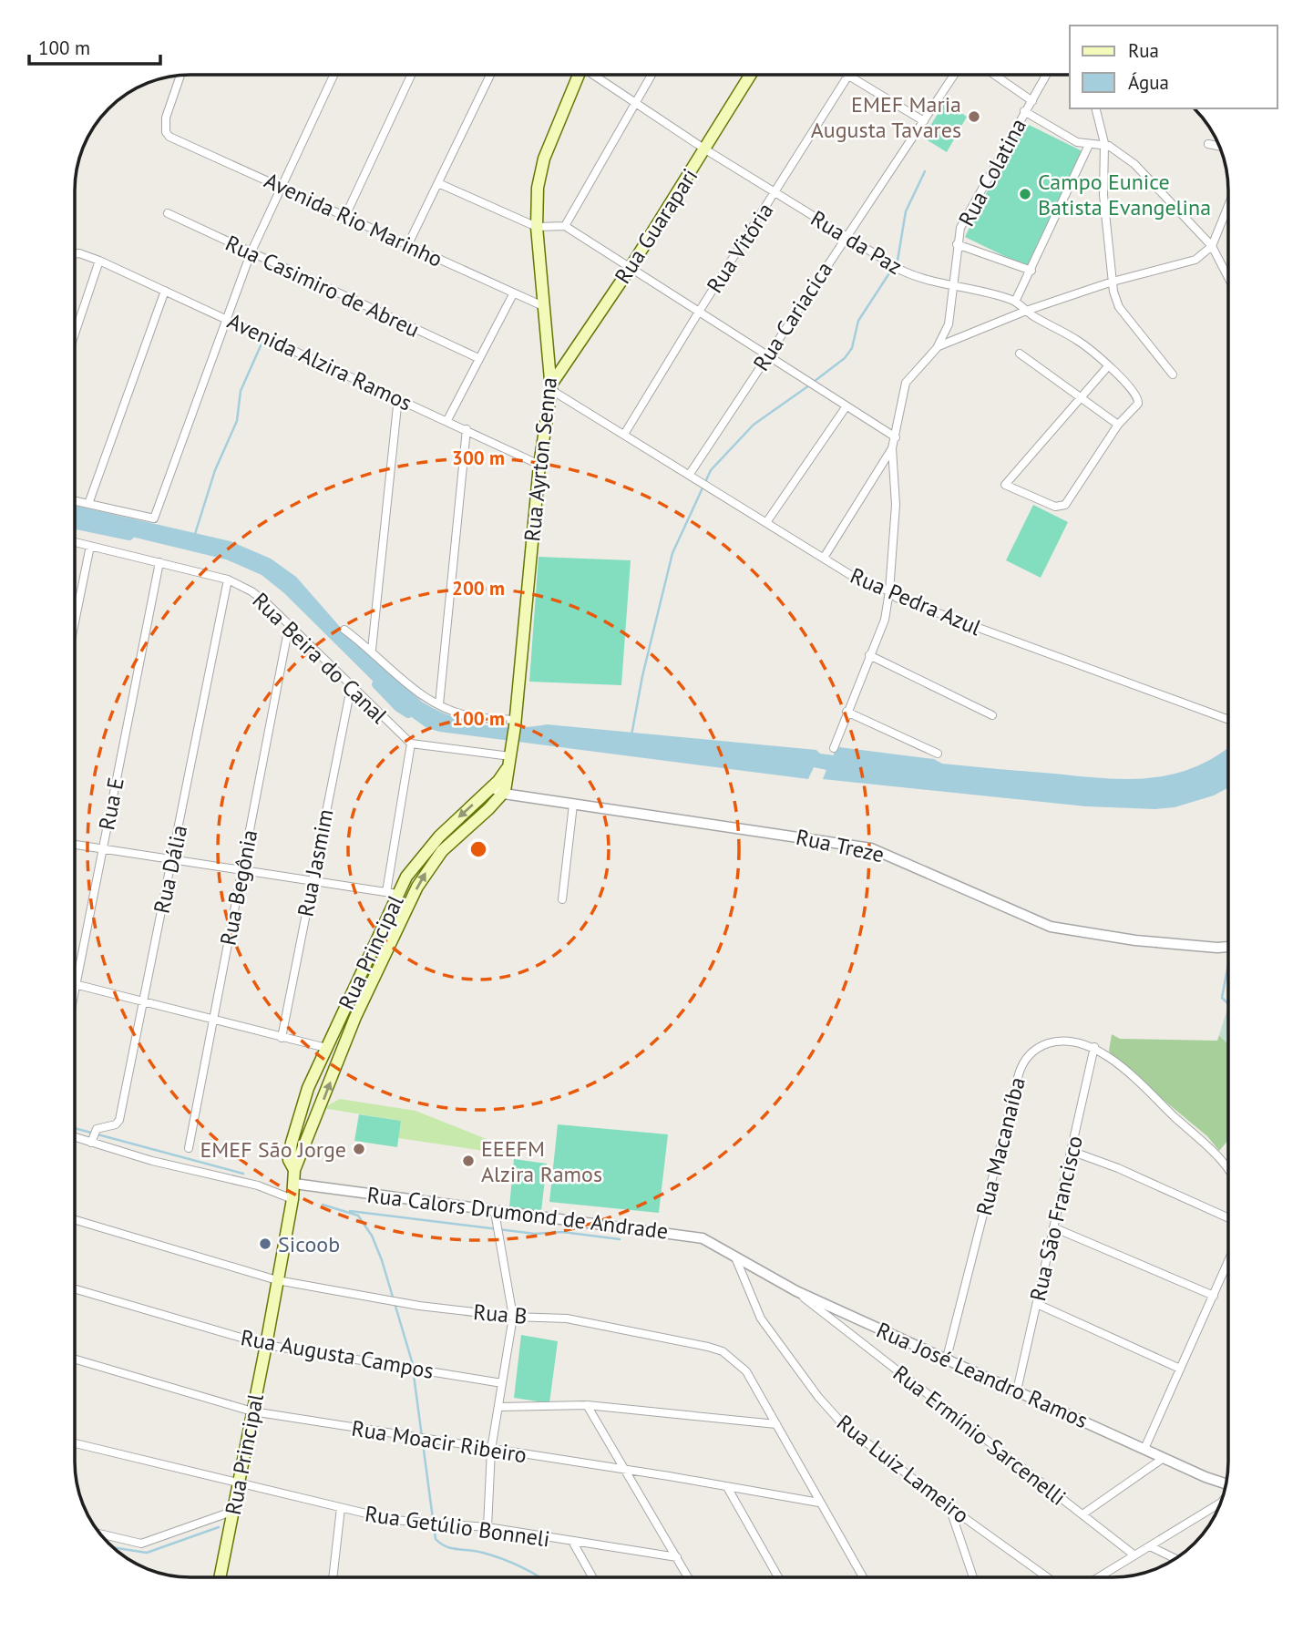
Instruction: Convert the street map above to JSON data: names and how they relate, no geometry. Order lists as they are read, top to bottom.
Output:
{
  "streets": {
    "main road": ["Rua Guarapari", "Rua Ayrton Senna", "Rua Principal"],
    "street": [
      "Rua Colatina",
      "Avenida Rio Marinho",
      "Rua da Paz",
      "Rua Vitória",
      "Rua Casimiro de Abreu",
      "Rua Cariacica",
      "Avenida Alzira Ramos",
      "Rua Pedra Azul",
      "Rua Beira do Canal",
      "Rua E",
      "Rua Treze",
      "Rua Jasmim",
      "Rua Dália",
      "Rua Begônia",
      "Rua Macanaíba",
      "Rua Calors Drumond de Andrade",
      "Rua São Francisco",
      "Rua B",
      "Rua Augusta Campos",
      "Rua José Leandro Ramos",
      "Rua Ermínio Sarcenelli",
      "Rua Moacir Ribeiro",
      "Rua Luiz Lameiro",
      "Rua Getúlio Bonneli"
    ]
  },
  "crossings": [
    ["Rua Colatina", "Rua da Paz"],
    ["Rua Colatina", "Rua Pedra Azul"],
    ["Avenida Rio Marinho", "Rua Ayrton Senna"],
    ["Rua Guarapari", "Rua da Paz"],
    ["Rua Guarapari", "Rua Ayrton Senna"],
    ["Rua Guarapari", "Rua Pedra Azul"],
    ["Rua da Paz", "Rua Vitória"],
    ["Rua da Paz", "Rua Cariacica"],
    ["Rua Vitória", "Rua Pedra Azul"],
    ["Rua Cariacica", "Rua Pedra Azul"],
    ["Avenida Alzira Ramos", "Rua Ayrton Senna"],
    ["Rua Ayrton Senna", "Rua Pedra Azul"],
    ["Rua Ayrton Senna", "Rua Principal"],
    ["Rua Beira do Canal", "Rua E"],
    ["Rua Beira do Canal", "Rua Jasmim"],
    ["Rua Beira do Canal", "Rua Dália"],
    ["Rua Beira do Canal", "Rua Begônia"],
    ["Rua Treze", "Rua Principal"],
    ["Rua Principal", "Rua Calors Drumond de Andrade"],
    ["Rua Principal", "Rua B"],
    ["Rua Principal", "Rua Augusta Campos"],
    ["Rua Principal", "Rua Moacir Ribeiro"],
    ["Rua Principal", "Rua Getúlio Bonneli"],
    ["Rua Macanaíba", "Rua São Francisco"],
    ["Rua Macanaíba", "Rua José Leandro Ramos"],
    ["Rua Calors Drumond de Andrade", "Rua José Leandro Ramos"],
    ["Rua Calors Drumond de Andrade", "Rua Luiz Lameiro"],
    ["Rua São Francisco", "Rua José Leandro Ramos"],
    ["Rua José Leandro Ramos", "Rua Ermínio Sarcenelli"],
    ["Rua José Leandro Ramos", "Rua Luiz Lameiro"]
  ],
  "places": [
    "EMEF Maria Augusta Tavares",
    "Campo Eunice Batista Evangelina",
    "EMEF São Jorge",
    "EEEFM Alzira Ramos",
    "Sicoob"
  ],
  "legend": ["Rua", "Água"],
  "scale_bar": "100 m",
  "rings": ["300 m", "200 m", "100 m"]
}
